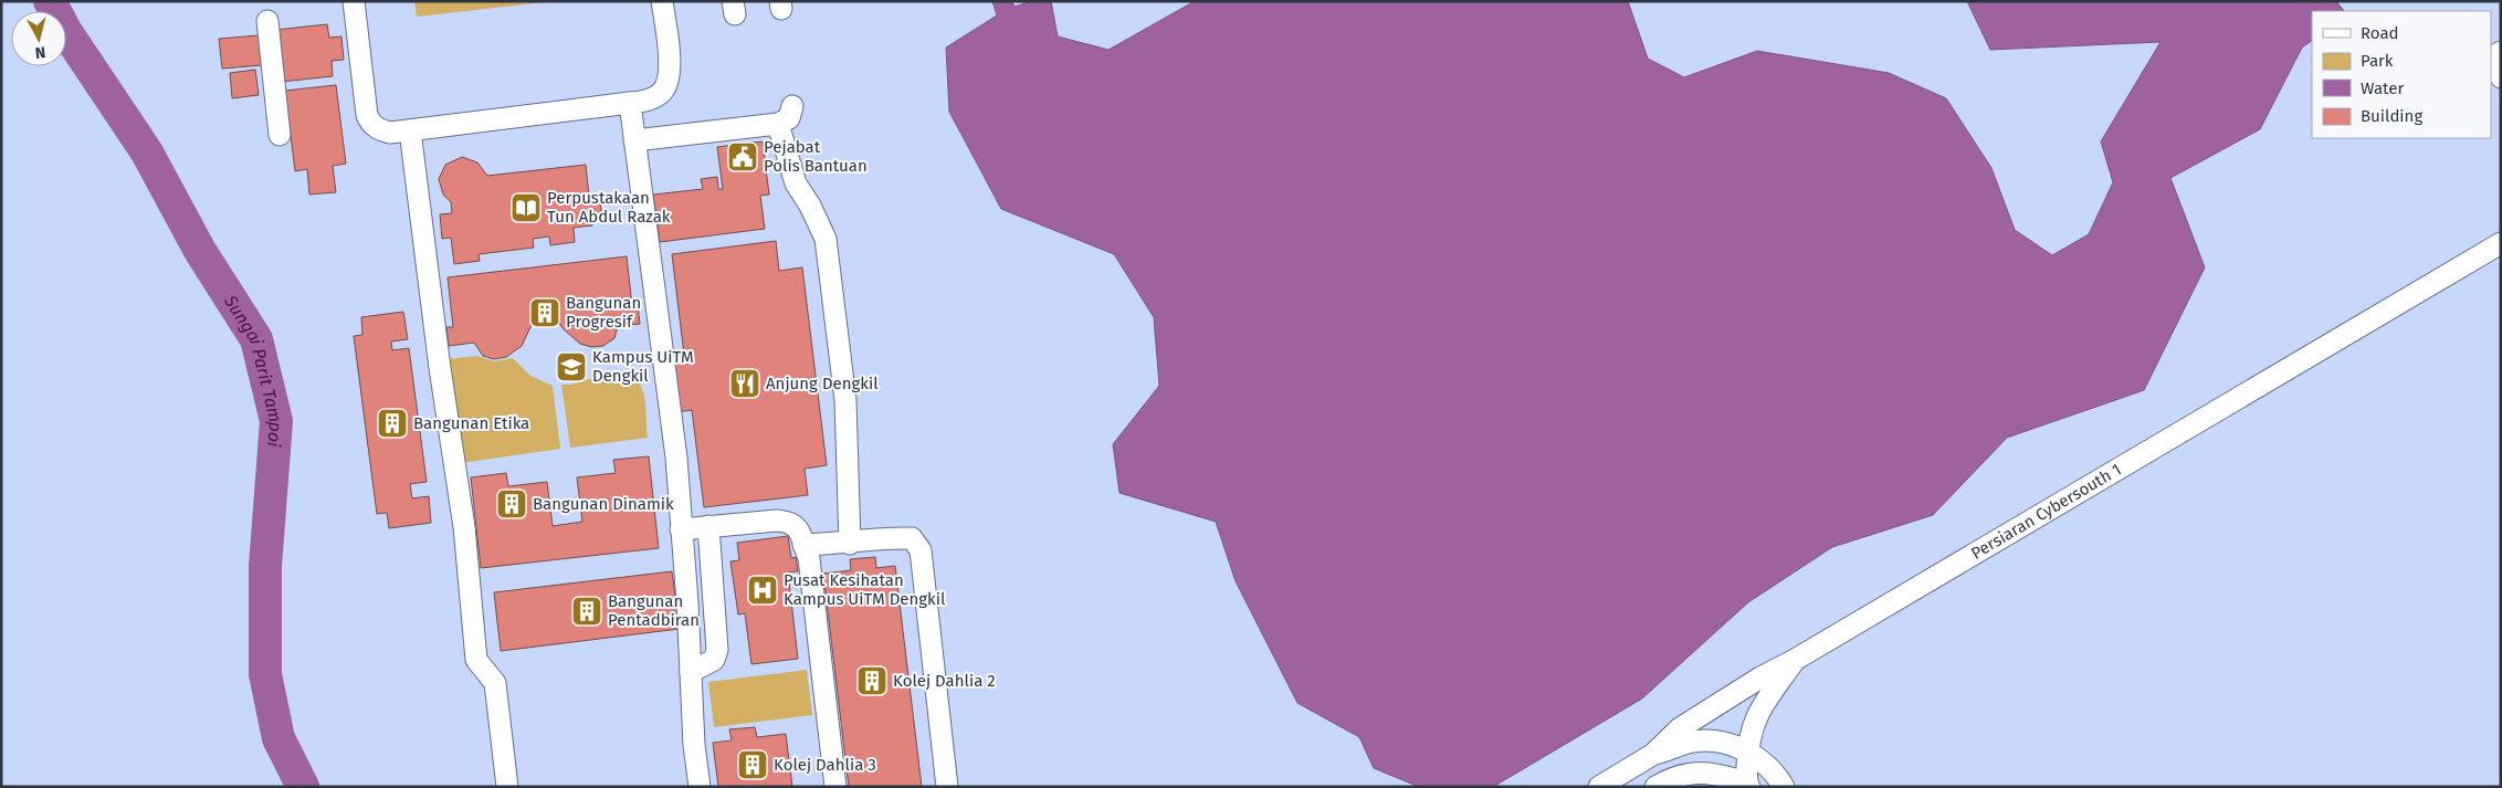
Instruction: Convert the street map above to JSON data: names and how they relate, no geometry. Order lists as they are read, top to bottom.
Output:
{
  "streets": {
    "street": ["Persiaran Cybersouth 1"]
  },
  "water": ["Sungai Parit Tampoi"],
  "places": {
    "public building": ["Pejabat Polis Bantuan"],
    "library": ["Perpustakaan Tun Abdul Razak"],
    "building": [
      "Bangunan Progresif",
      "Bangunan Etika",
      "Bangunan Dinamik",
      "Bangunan Pentadbiran",
      "Kolej Dahlia 2",
      "Kolej Dahlia 3"
    ],
    "school or university": ["Kampus UiTM Dengkil"],
    "restaurant": ["Anjung Dengkil"],
    "hospital": ["Pusat Kesihatan Kampus UiTM Dengkil"]
  },
  "legend": [
    "Road",
    "Park",
    "Water",
    "Building"
  ],
  "north": "bottom"
}
